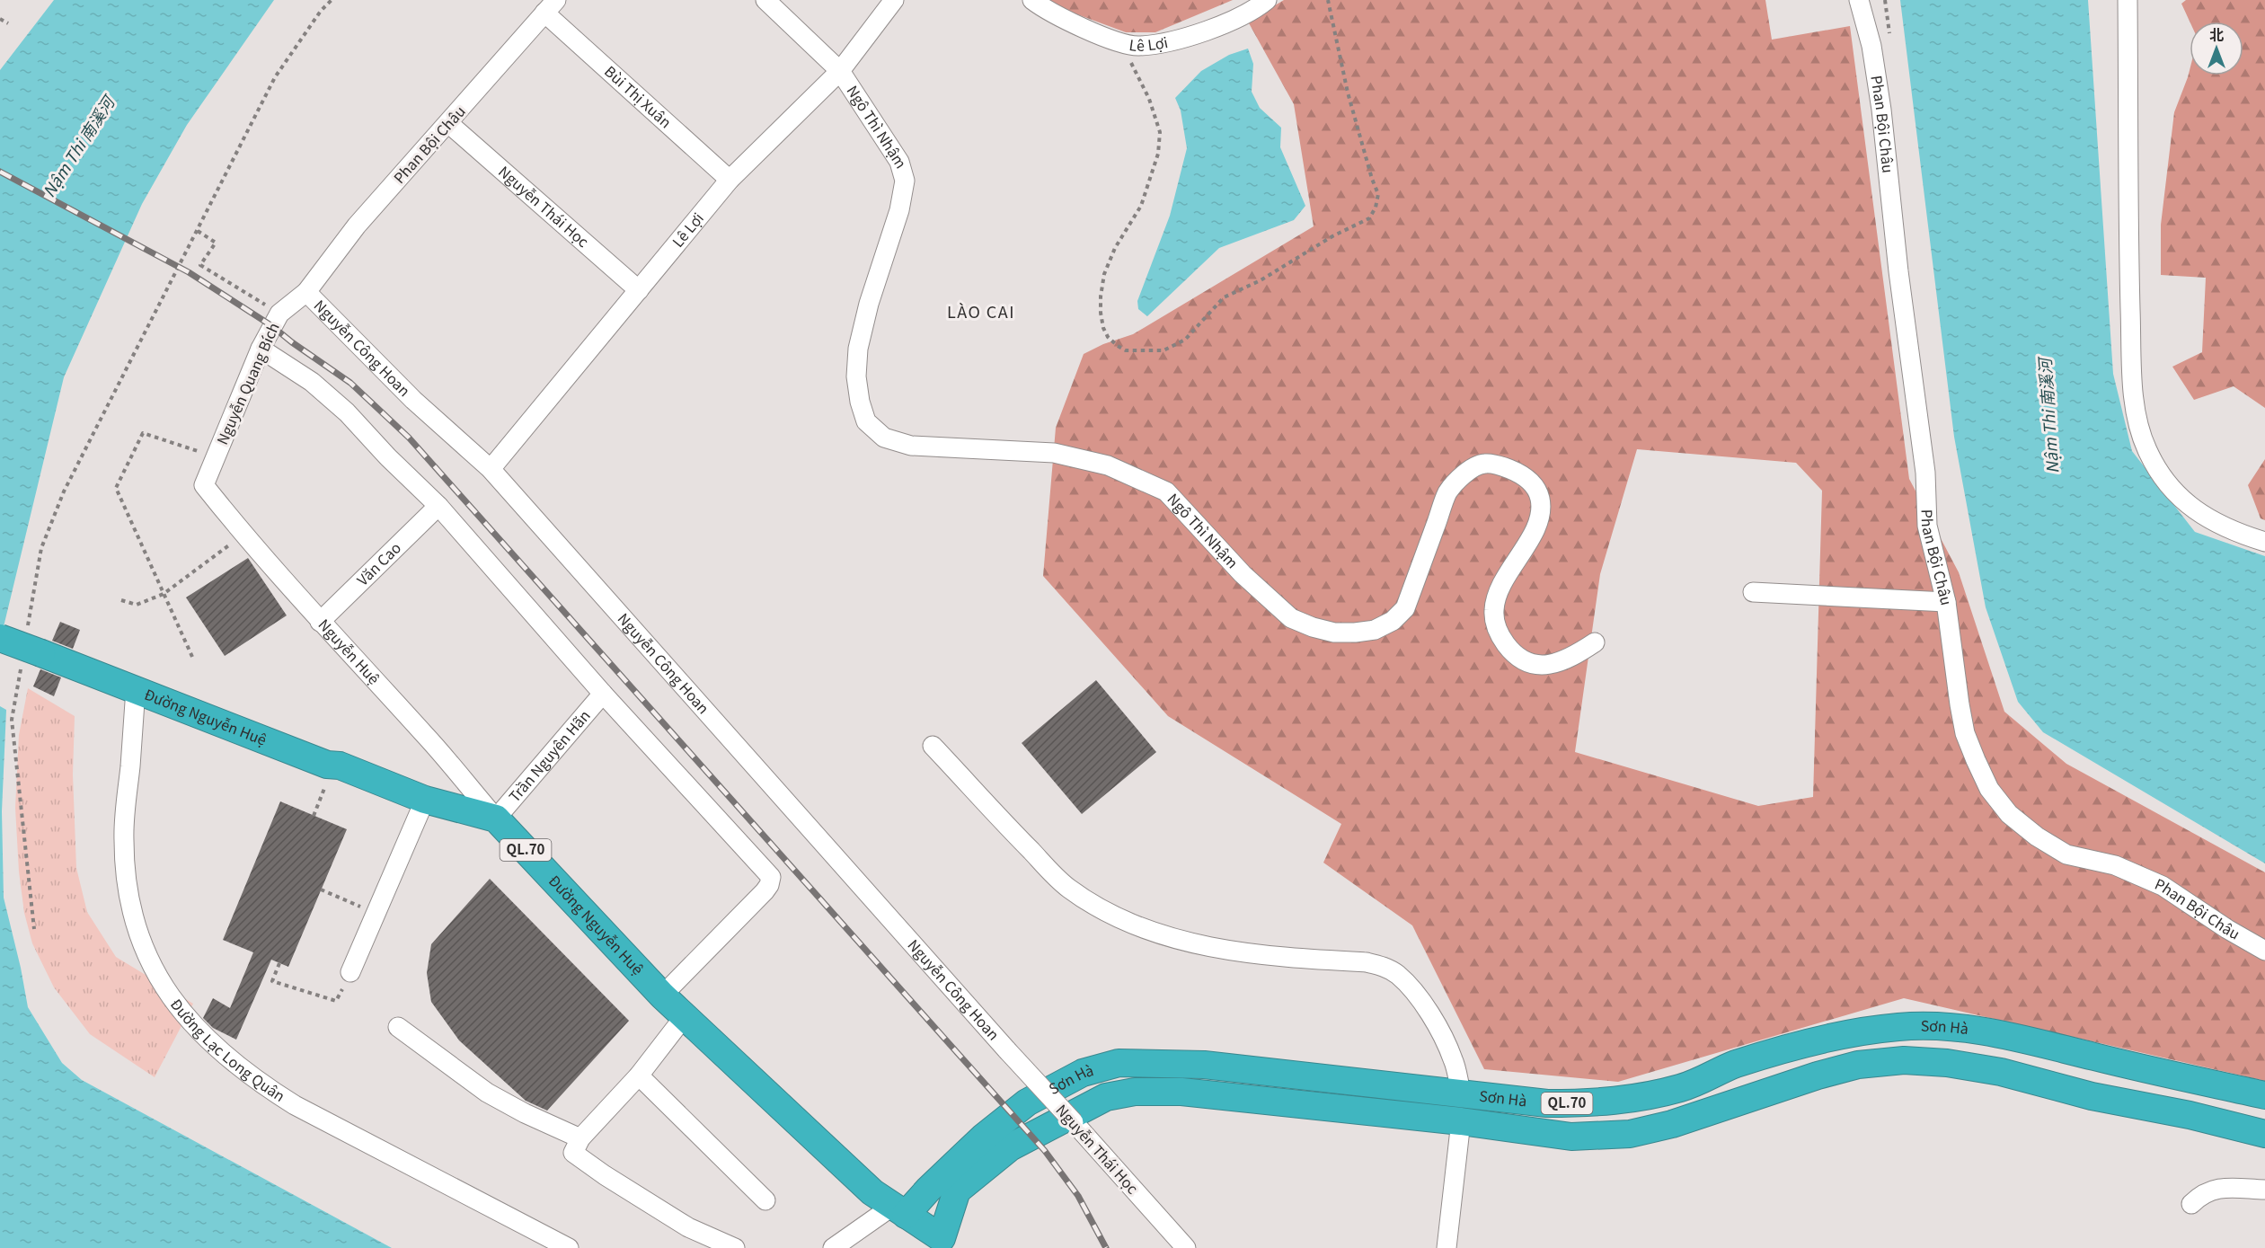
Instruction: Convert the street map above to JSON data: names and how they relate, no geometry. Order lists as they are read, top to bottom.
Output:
{
  "streets": {
    "highway": ["Đường Nguyễn Huệ", "QL.70", "Sơn Hà"],
    "street": [
      "Lê Lợi",
      "Bùi Thị Xuân",
      "Phan Bội Châu",
      "Ngô Thì Nhậm",
      "Nguyễn Thái Học",
      "Nguyễn Công Hoan",
      "Nguyễn Quang Bích",
      "Văn Cao",
      "Nguyễn Huệ",
      "Trần Nguyên Hãn",
      "Đường Lạc Long Quân"
    ]
  },
  "crossings": [
    ["Lê Lợi", "Bùi Thị Xuân"],
    ["Lê Lợi", "Ngô Thì Nhậm"],
    ["Lê Lợi", "Nguyễn Thái Học"],
    ["Lê Lợi", "Nguyễn Công Hoan"],
    ["Bùi Thị Xuân", "Phan Bội Châu"],
    ["Phan Bội Châu", "Nguyễn Thái Học"],
    ["Phan Bội Châu", "Nguyễn Công Hoan"],
    ["Phan Bội Châu", "Nguyễn Quang Bích"],
    ["Nguyễn Thái Học", "Nguyễn Công Hoan"],
    ["Nguyễn Công Hoan", "Nguyễn Quang Bích"],
    ["Nguyễn Quang Bích", "Nguyễn Huệ"],
    ["Văn Cao", "Nguyễn Huệ"],
    ["Nguyễn Huệ", "Đường Nguyễn Huệ"],
    ["Nguyễn Huệ", "Trần Nguyên Hãn"],
    ["Đường Nguyễn Huệ", "Trần Nguyên Hãn"],
    ["Đường Nguyễn Huệ", "Sơn Hà"],
    ["Đường Nguyễn Huệ", "Đường Lạc Long Quân"]
  ],
  "districts": ["LÀO CAI"],
  "water": ["Nậm Thi 南溪河"],
  "north": "top"
}
